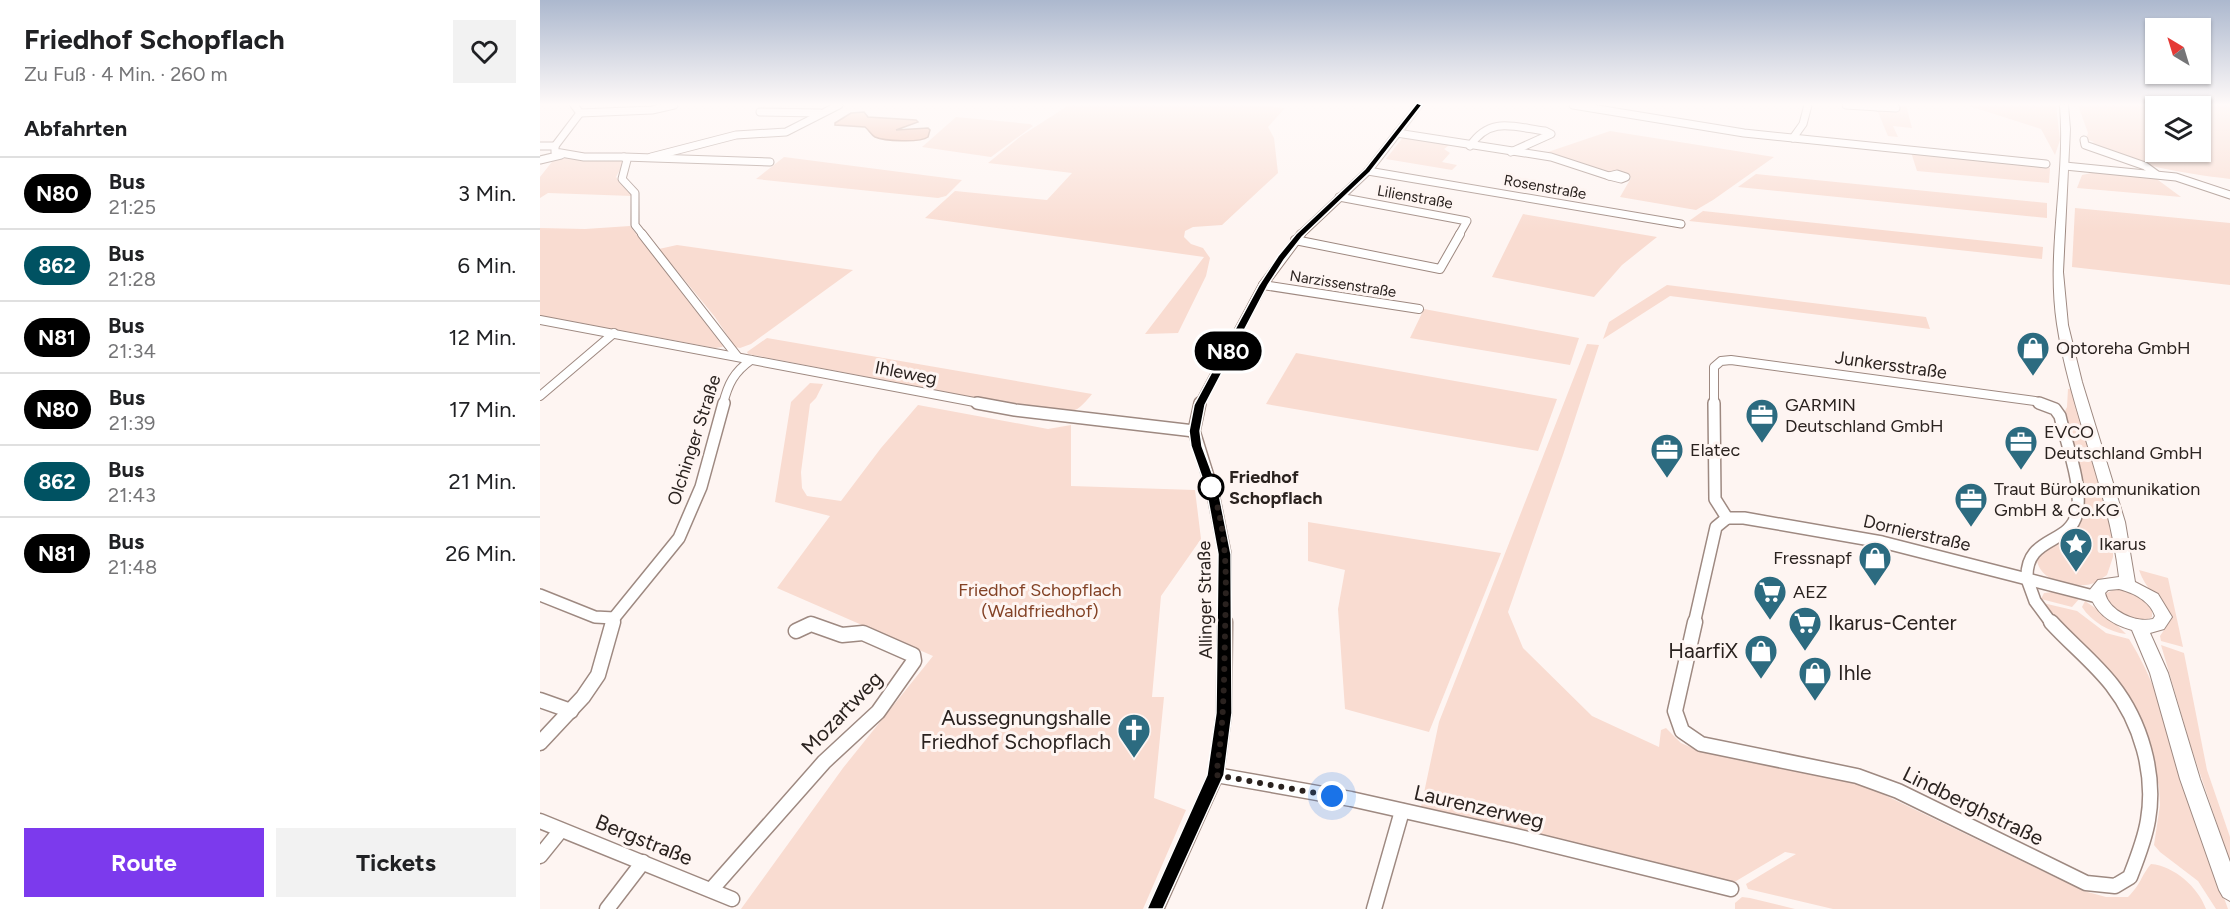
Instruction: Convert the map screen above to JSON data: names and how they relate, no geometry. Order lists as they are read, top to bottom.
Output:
{
  "streets": {
    "street": [
      "Rosenstraße",
      "Lilienstraße",
      "Narzissenstraße",
      "Junkersstraße",
      "Ihleweg",
      "Olchinger Straße",
      "Dornierstraße",
      "Allinger Straße",
      "Mozartweg",
      "Lindberghstraße",
      "Laurenzerweg",
      "Bergstraße"
    ]
  },
  "crossings": [
    ["Rosenstraße", "Allinger Straße"],
    ["Lilienstraße", "Allinger Straße"],
    ["Narzissenstraße", "Allinger Straße"],
    ["Junkersstraße", "Dornierstraße"],
    ["Junkersstraße", "Lindberghstraße"],
    ["Ihleweg", "Olchinger Straße"],
    ["Ihleweg", "Allinger Straße"],
    ["Dornierstraße", "Lindberghstraße"],
    ["Allinger Straße", "Laurenzerweg"],
    ["Mozartweg", "Bergstraße"]
  ],
  "parks": ["Friedhof Schopflach (Waldfriedhof)"],
  "places": {
    "shop": [
      "Optoreha GmbH",
      "Fressnapf",
      "HaarfiX",
      "Ihle"
    ],
    "office": [
      "GARMIN Deutschland GmbH",
      "EVCO Deutschland GmbH",
      "Elatec",
      "Traut Bürokommunikation GmbH & Co.KG"
    ],
    "other": ["Friedhof Schopflach"],
    "place": ["Ikarus"],
    "supermarket": ["AEZ", "Ikarus-Center"],
    "church": ["Aussegnungshalle Friedhof Schopflach"]
  },
  "lines": ["bus line N80"],
  "north": "top left",
  "page": {
    "heading": [
      ["Friedhof Schopflach", "Zu Fuß · 4 Min. · 260 m"],
      "Abfahrten"
    ],
    "on_map": "N80",
    "list": [
      {
        "mark": "N80",
        "name": "Bus",
        "note": "21:25",
        "value": "3 Min."
      },
      {
        "mark": "862",
        "name": "Bus",
        "note": "21:28",
        "value": "6 Min."
      },
      {
        "mark": "N81",
        "name": "Bus",
        "note": "21:34",
        "value": "12 Min."
      },
      {
        "mark": "N80",
        "name": "Bus",
        "note": "21:39",
        "value": "17 Min."
      },
      {
        "mark": "862",
        "name": "Bus",
        "note": "21:43",
        "value": "21 Min."
      },
      {
        "mark": "N81",
        "name": "Bus",
        "note": "21:48",
        "value": "26 Min."
      }
    ],
    "buttons": ["Route", "Tickets"]
  }
}
